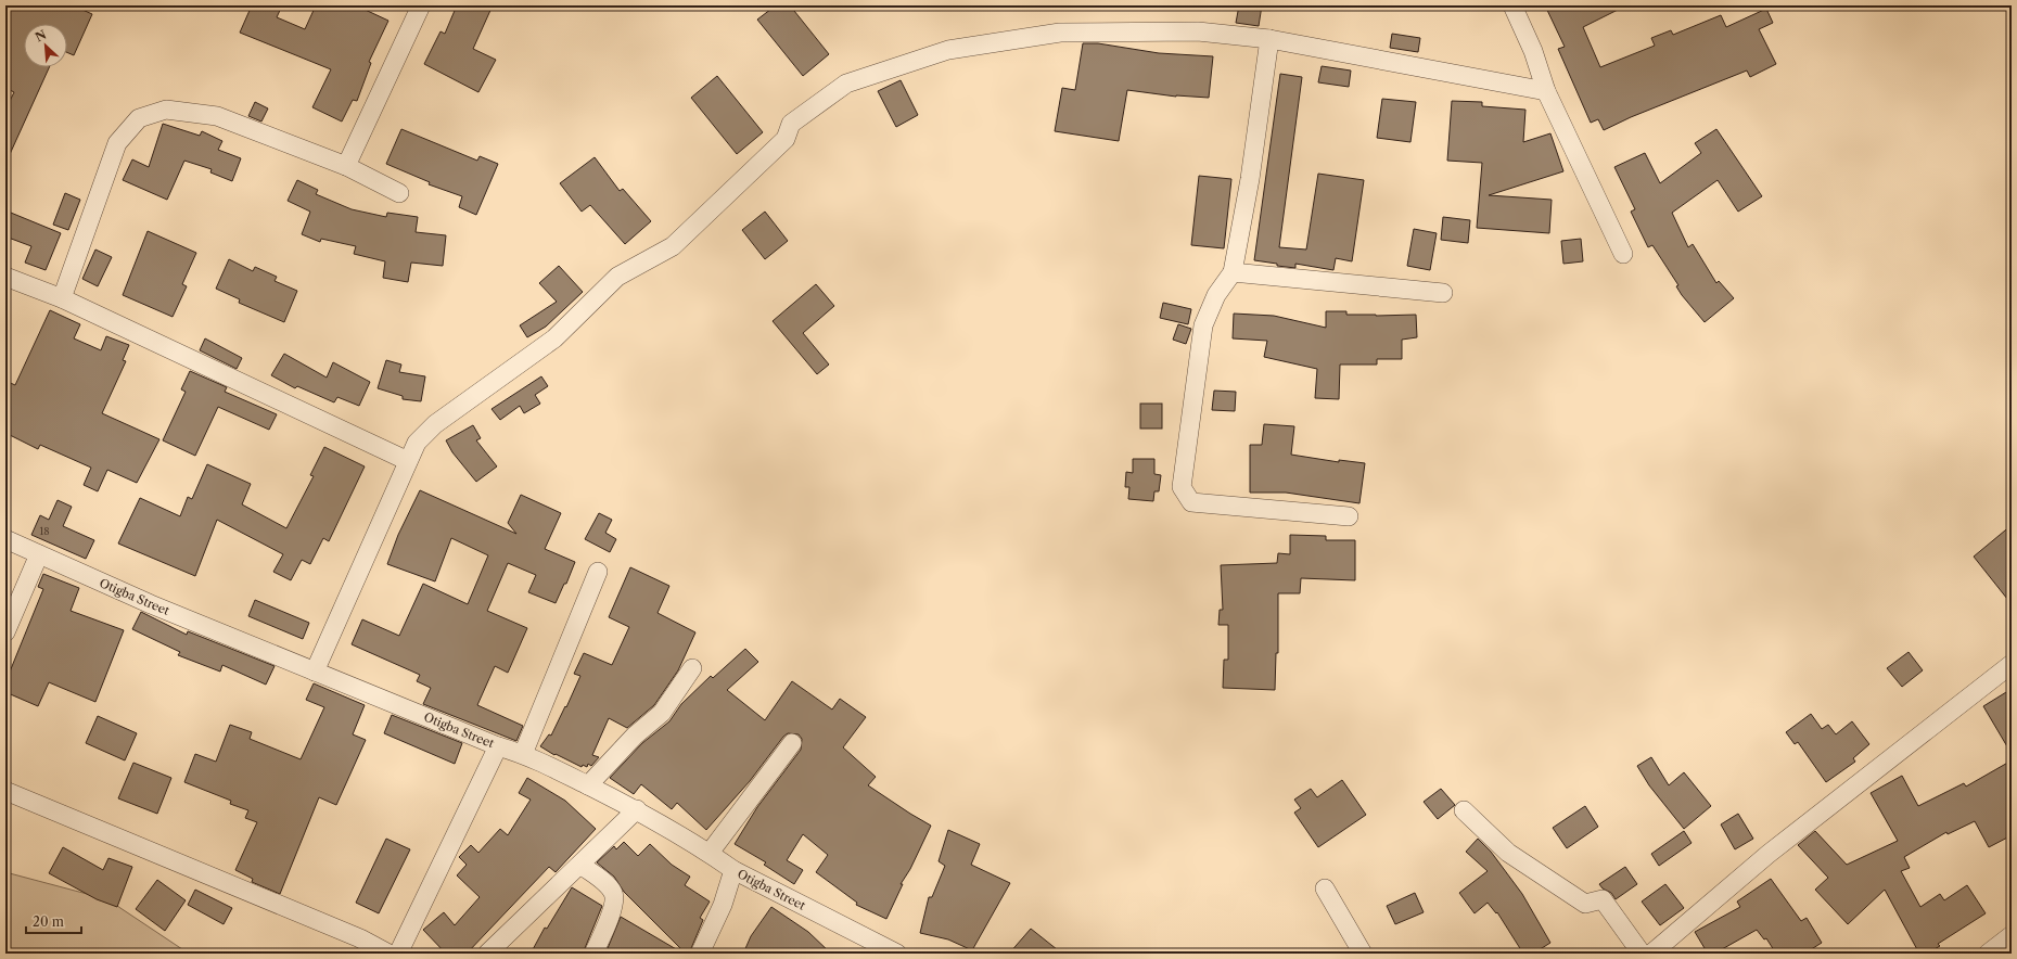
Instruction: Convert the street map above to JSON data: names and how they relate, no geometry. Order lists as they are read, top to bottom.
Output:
{
  "streets": {
    "street": ["Otigba Street"]
  },
  "house_numbers": ["18"],
  "scale_bar": "20 m",
  "north": "top left"
}
